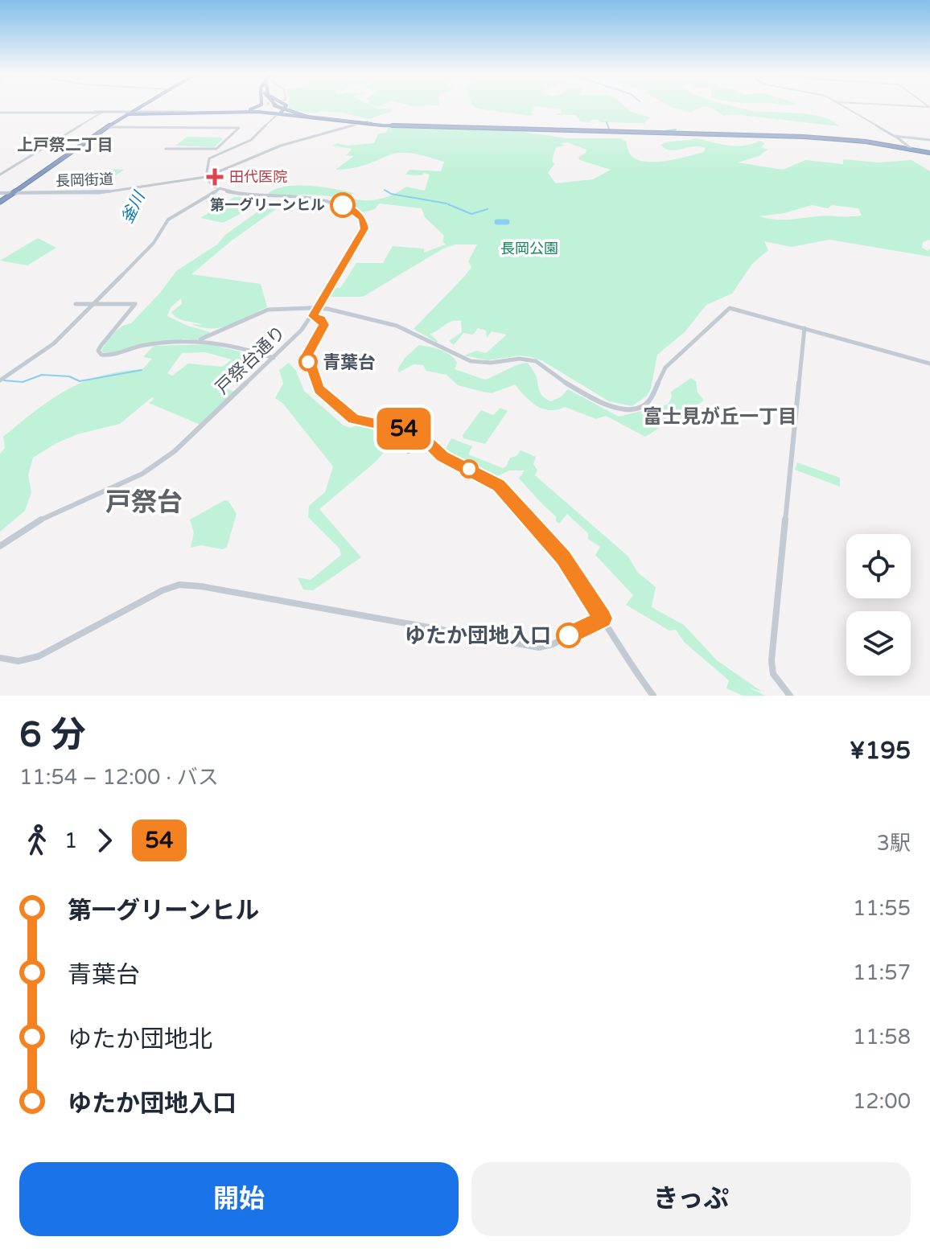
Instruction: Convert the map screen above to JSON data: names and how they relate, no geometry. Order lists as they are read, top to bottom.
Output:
{
  "streets": {
    "street": ["長岡街道", "戸祭台通り"]
  },
  "districts": ["上戸祭二丁目", "富士見が丘一丁目", "戸祭台"],
  "water": ["釜川"],
  "parks": ["長岡公園"],
  "places": {
    "health": ["田代医院"],
    "other": ["第一グリーンヒル", "青葉台", "ゆたか団地入口"]
  },
  "lines": ["bus line 54"],
  "page": {
    "on_map": "54",
    "heading": ["6 分", "11:54 – 12:00 · バス", "¥195"],
    "legs": ["1", "54", "3駅"],
    "list": [
      {
        "name": "第一グリーンヒル",
        "value": "11:55"
      },
      {
        "name": "青葉台",
        "value": "11:57"
      },
      {
        "name": "ゆたか団地北",
        "value": "11:58"
      },
      {
        "name": "ゆたか団地入口",
        "value": "12:00"
      }
    ],
    "buttons": ["開始", "きっぷ"]
  }
}
